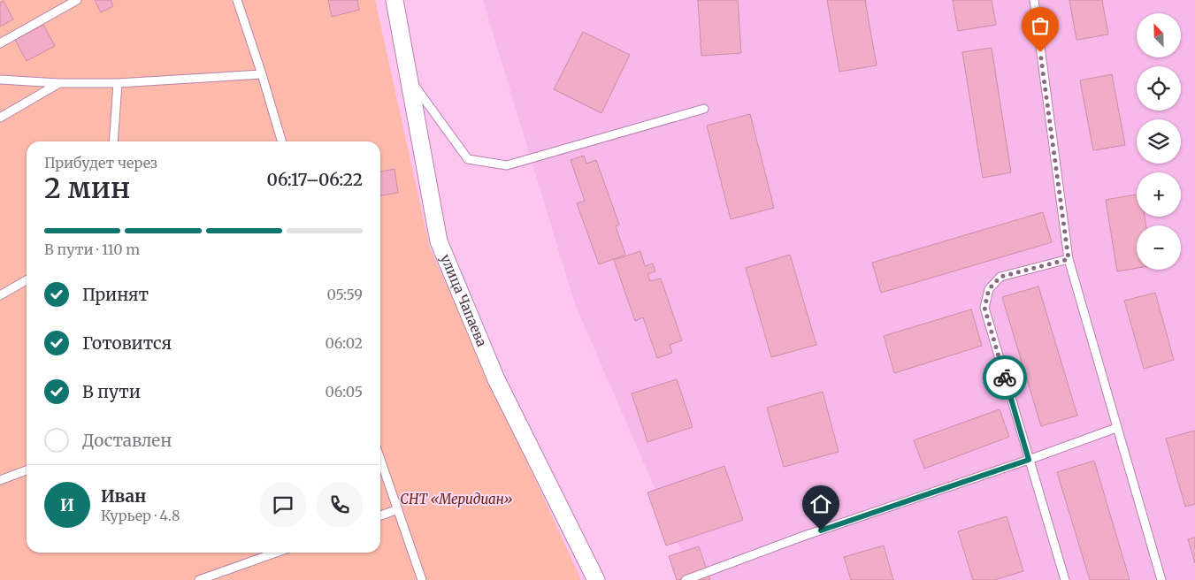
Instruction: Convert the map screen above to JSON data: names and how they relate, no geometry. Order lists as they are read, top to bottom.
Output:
{
  "streets": {
    "street": ["улица Чапаева"]
  },
  "parks": ["СНТ «Меридиан»"],
  "north": "top",
  "page": {
    "map_buttons": ["+", "−"],
    "heading": ["2 мин", "Прибудет через", "06:17–06:22"],
    "panel": ["Иван", "Курьер · 4.8"],
    "bar": "В пути · 110 m",
    "list": [
      ["Принят", "05:59"],
      ["Готовится", "06:02"],
      ["В пути", "06:05"],
      "Доставлен"
    ],
    "round": "И"
  }
}
